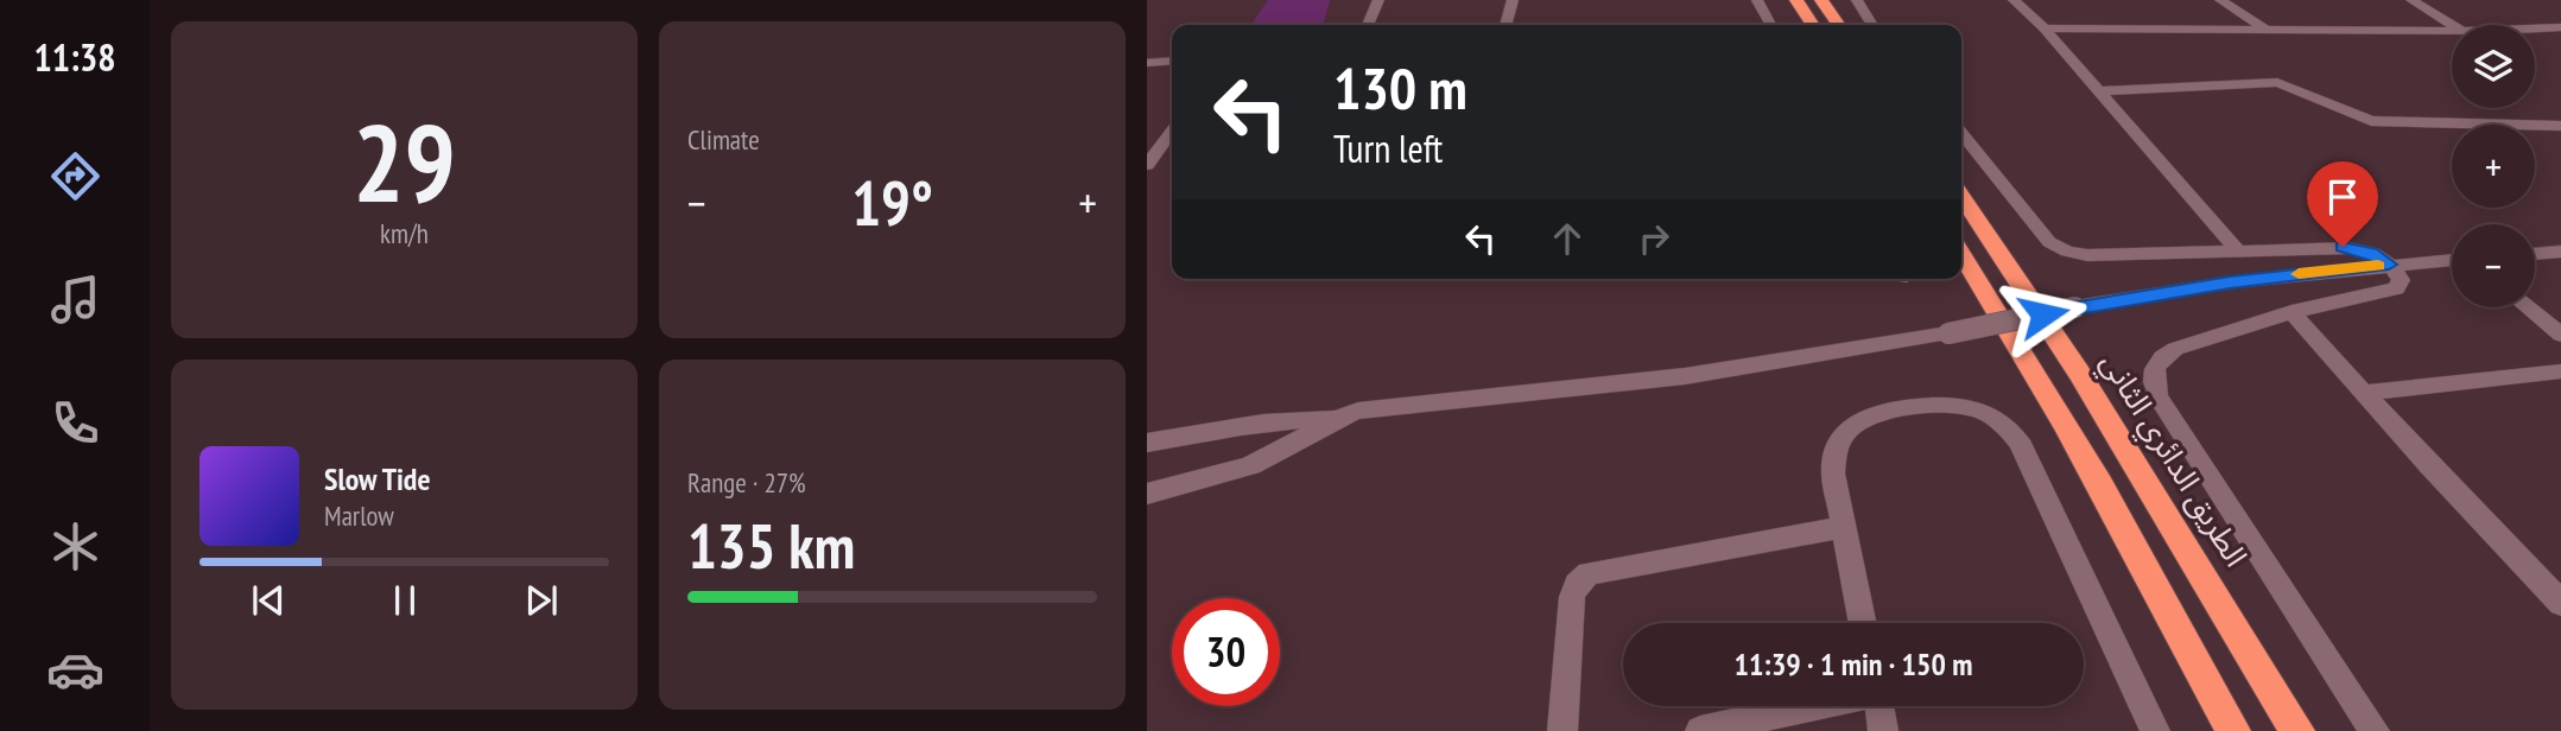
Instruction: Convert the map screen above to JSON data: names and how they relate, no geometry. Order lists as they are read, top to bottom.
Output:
{
  "streets": {
    "highway": ["الطريق الدائري الثاني"]
  },
  "page": {
    "tabs": "11:38",
    "tile": [
      ["29", "km/h"],
      "Climate",
      ["Range · 27%", "135 km"]
    ],
    "map_buttons": ["+", "−"],
    "turn": ["130 m", "Turn left"],
    "heat": ["−", "19°", "+"],
    "song": ["Slow Tide", "Marlow"],
    "limit": "30",
    "trip": "11:39 · 1 min · 150 m"
  }
}
